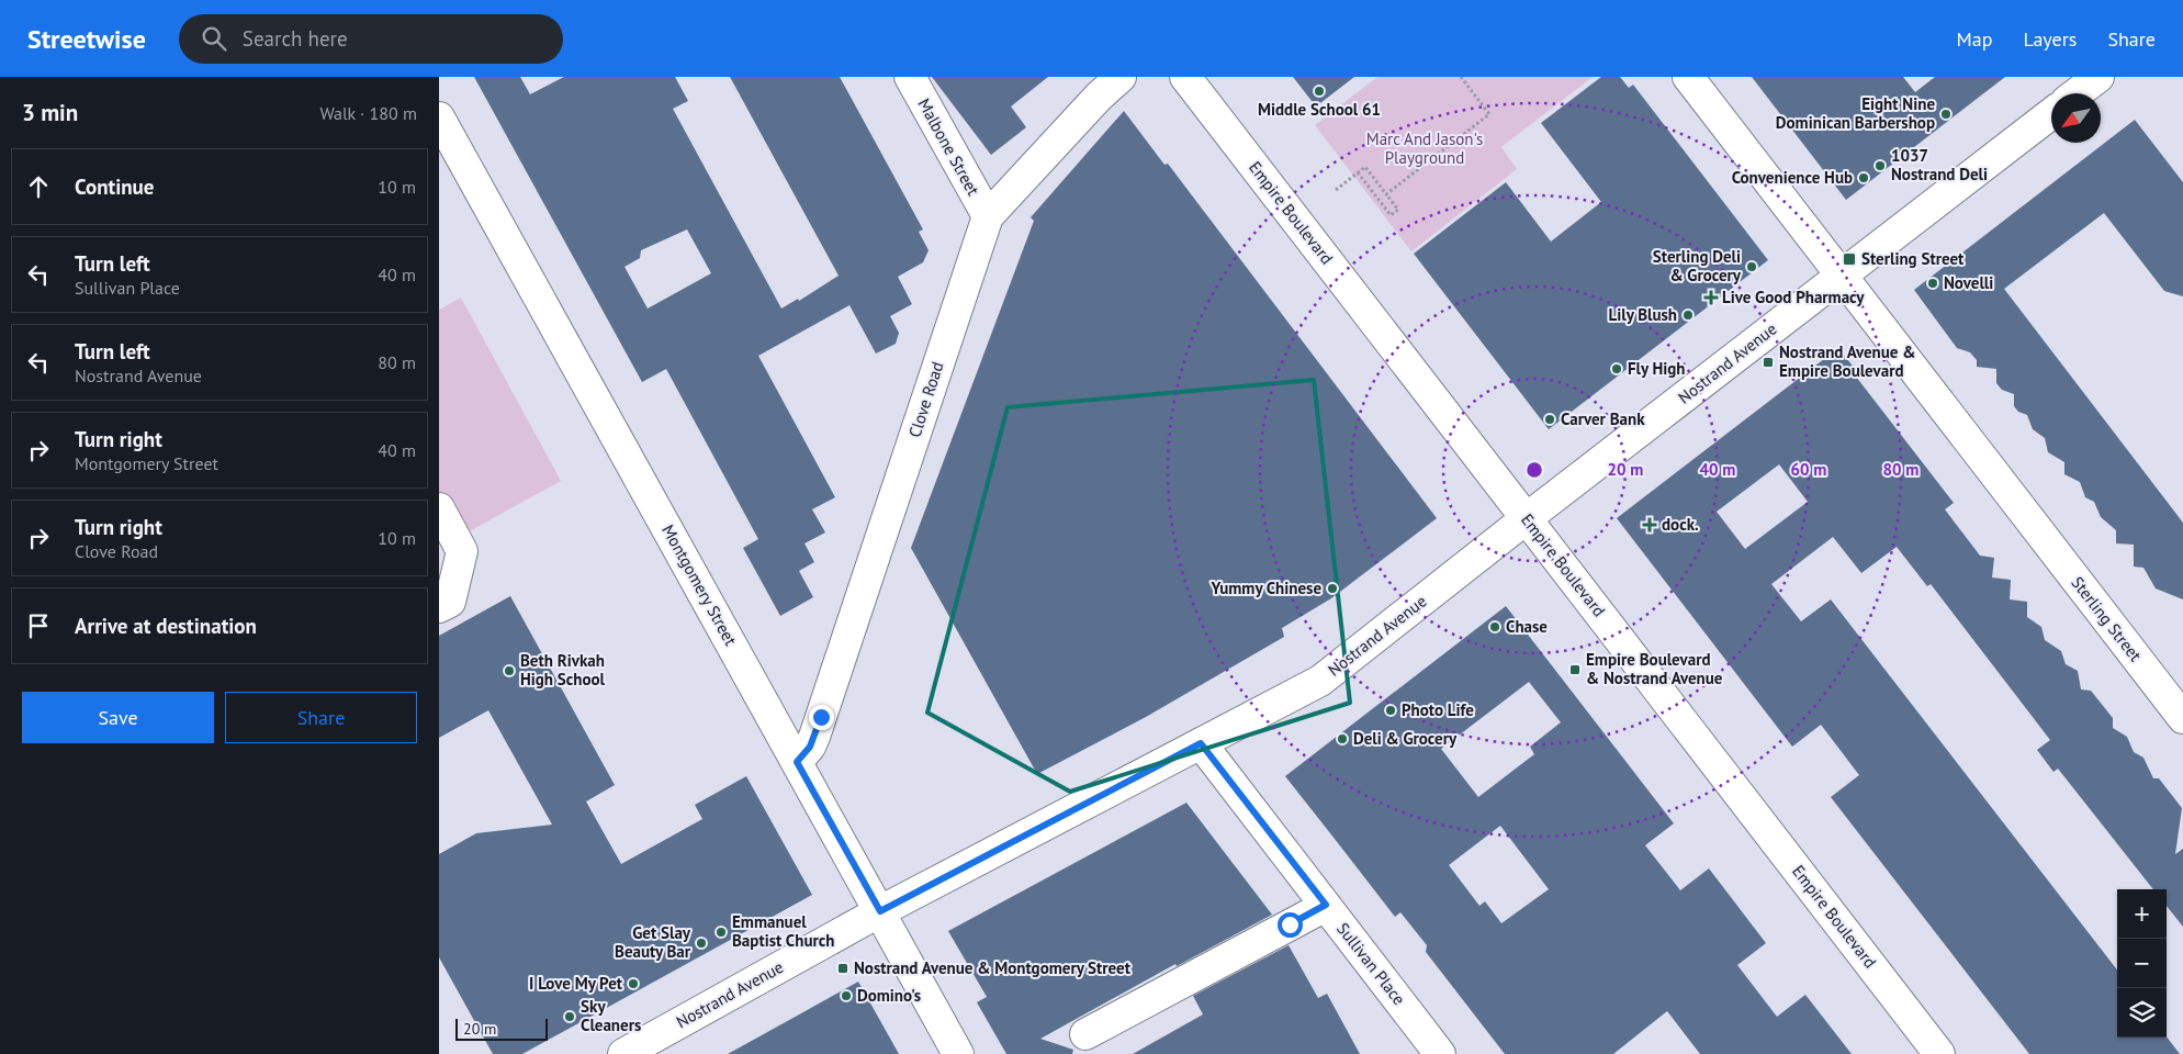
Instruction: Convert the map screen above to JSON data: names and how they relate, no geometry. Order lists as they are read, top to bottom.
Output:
{
  "streets": {
    "main road": [
      "Malbone Street",
      "Empire Boulevard",
      "Nostrand Avenue",
      "Clove Road",
      "Montgomery Street",
      "Sterling Street",
      "Sullivan Place"
    ]
  },
  "crossings": [
    ["Malbone Street", "Clove Road"],
    ["Empire Boulevard", "Nostrand Avenue"],
    ["Nostrand Avenue", "Montgomery Street"],
    ["Nostrand Avenue", "Sterling Street"],
    ["Nostrand Avenue", "Sullivan Place"],
    ["Clove Road", "Montgomery Street"]
  ],
  "parks": ["Marc And Jason's Playground"],
  "places": {
    "other": [
      "Middle School 61",
      "Eight Nine Dominican Barbershop",
      "1037 Nostrand Deli",
      "Convenience Hub",
      "Sterling Deli & Grocery",
      "Novelli",
      "Lily Blush",
      "Fly High",
      "Carver Bank",
      "Yummy Chinese",
      "Chase",
      "Beth Rivkah High School",
      "Photo Life",
      "Deli & Grocery",
      "Emmanuel Baptist Church",
      "Get Slay Beauty Bar",
      "I Love My Pet",
      "Domino's",
      "Sky Cleaners"
    ],
    "transit": [
      "Sterling Street",
      "Nostrand Avenue & Empire Boulevard",
      "Empire Boulevard & Nostrand Avenue",
      "Nostrand Avenue & Montgomery Street"
    ],
    "health": ["Live Good Pharmacy", "dock."]
  },
  "scale_bar": "20 m",
  "north": "bottom left",
  "page": {
    "header": "Streetwise",
    "search": "Search here",
    "nav": ["Map", "Layers", "Share"],
    "heading": ["3 min", "Walk · 180 m"],
    "list": [
      ["Continue", "10 m"],
      ["Turn left", "Sullivan Place", "40 m"],
      ["Turn left", "Nostrand Avenue", "80 m"],
      ["Turn right", "Montgomery Street", "40 m"],
      ["Turn right", "Clove Road", "10 m"],
      "Arrive at destination"
    ],
    "buttons": ["Save", "Share"],
    "map_buttons": ["+", "−"],
    "scale": "20 m"
  },
  "rings": [
    "20 m",
    "40 m",
    "60 m",
    "80 m"
  ]
}
